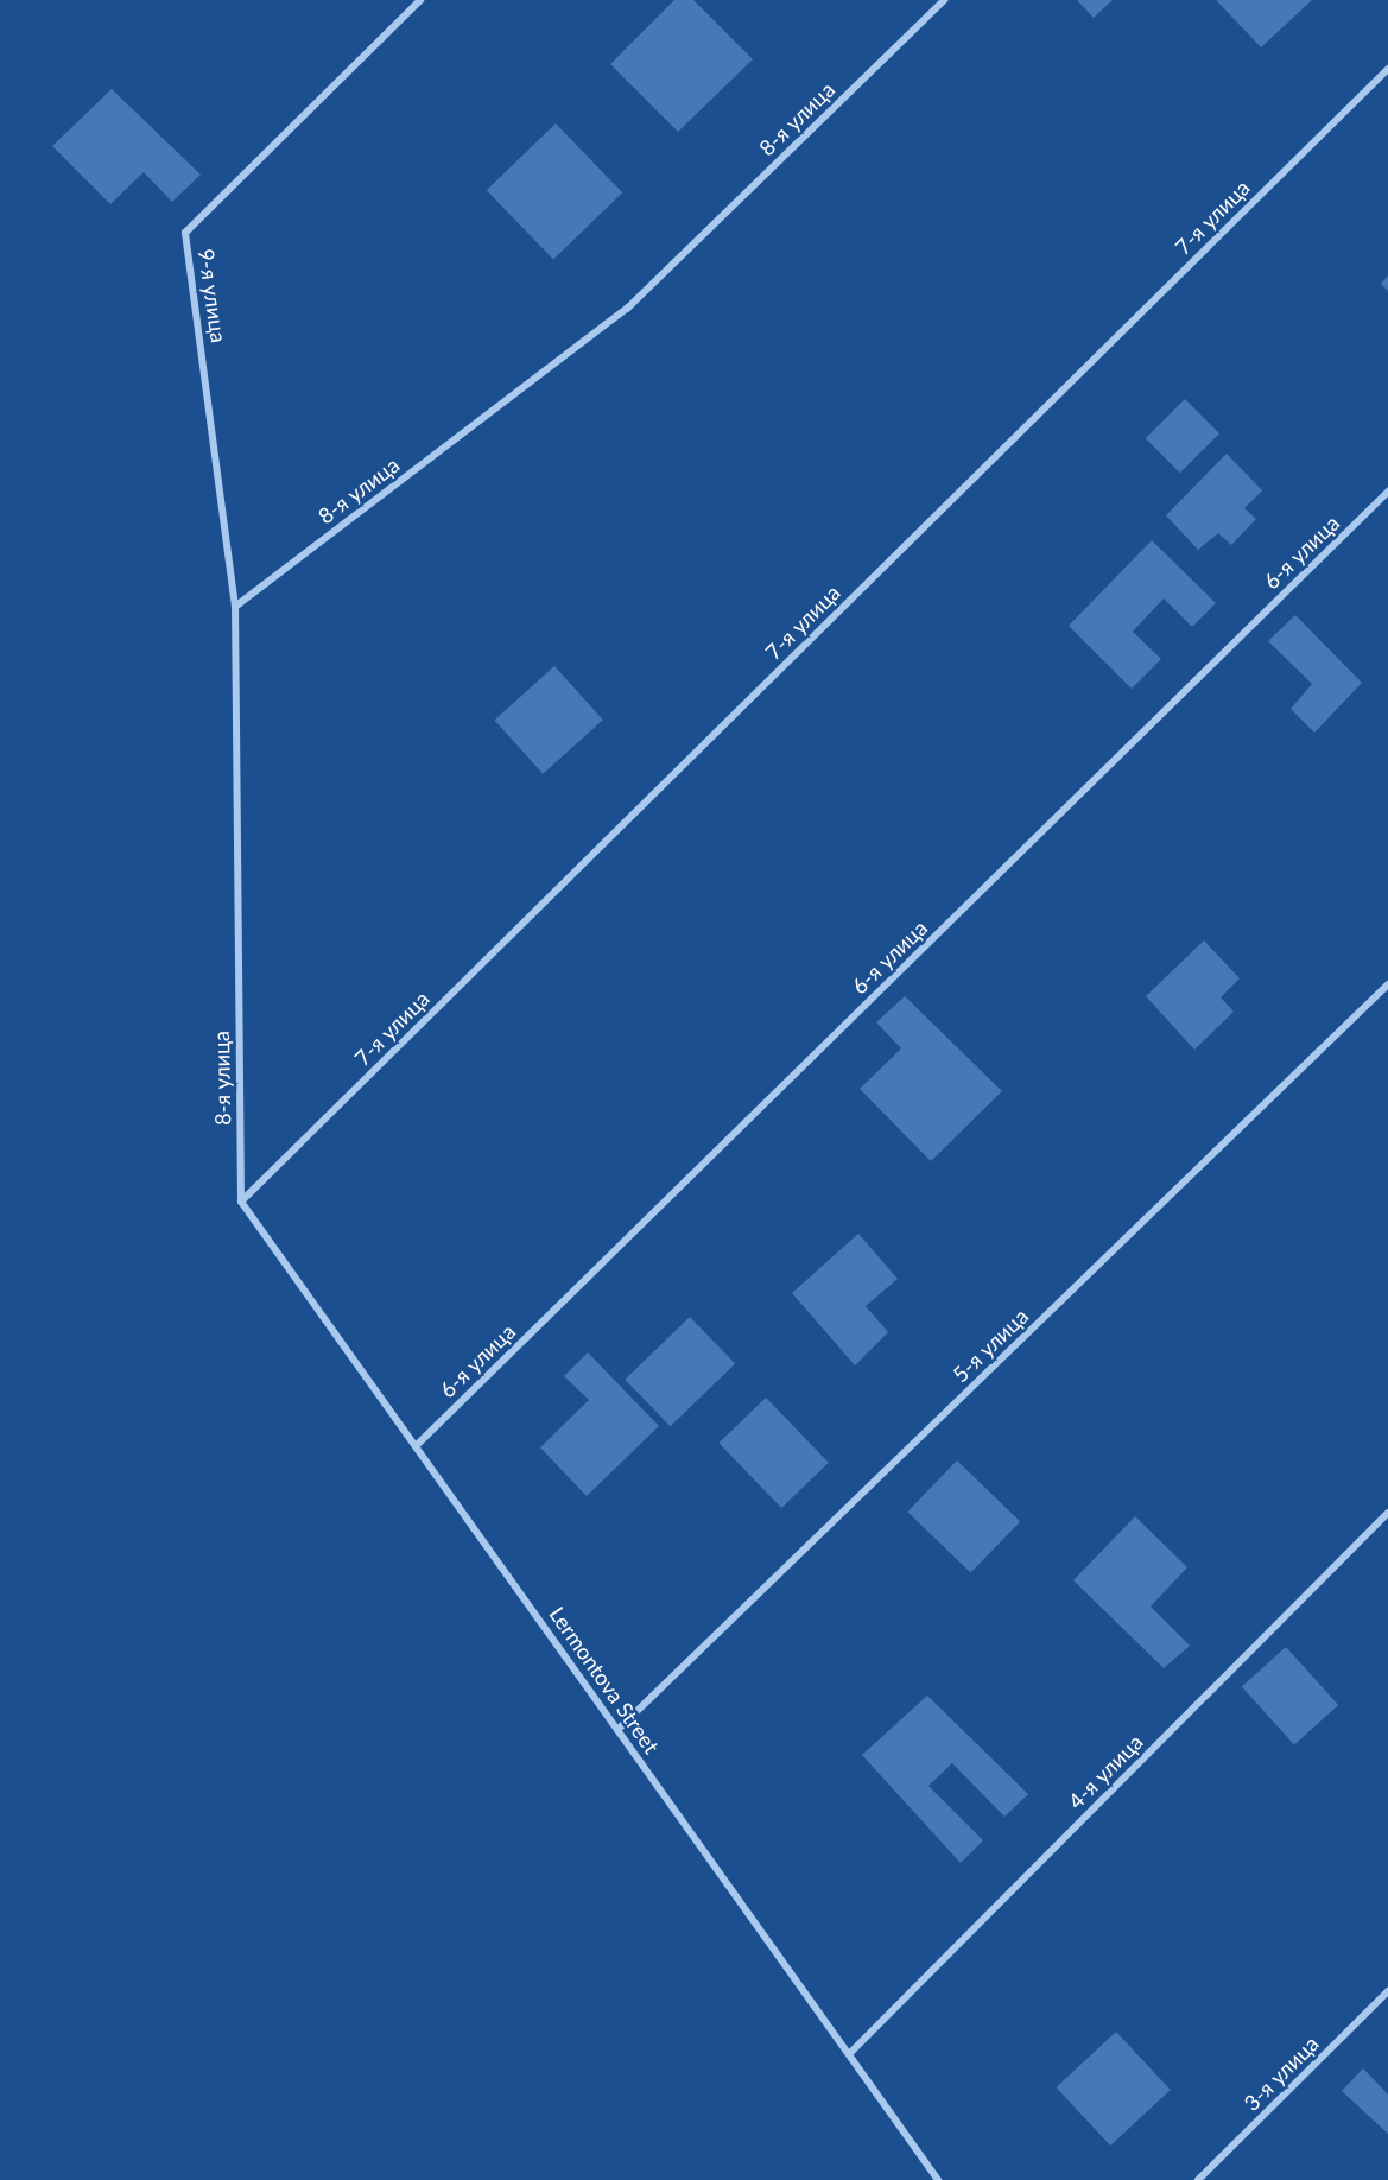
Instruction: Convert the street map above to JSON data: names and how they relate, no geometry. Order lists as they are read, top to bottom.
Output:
{
  "streets": {
    "street": [
      "8-я улица",
      "7-я улица",
      "9-я улица",
      "6-я улица",
      "5-я улица",
      "Lermontova Street",
      "4-я улица",
      "3-я улица"
    ]
  },
  "crossings": [
    ["8-я улица", "7-я улица"],
    ["8-я улица", "9-я улица"],
    ["8-я улица", "Lermontova Street"],
    ["7-я улица", "Lermontova Street"],
    ["6-я улица", "Lermontova Street"],
    ["5-я улица", "Lermontova Street"],
    ["Lermontova Street", "4-я улица"]
  ]
}
